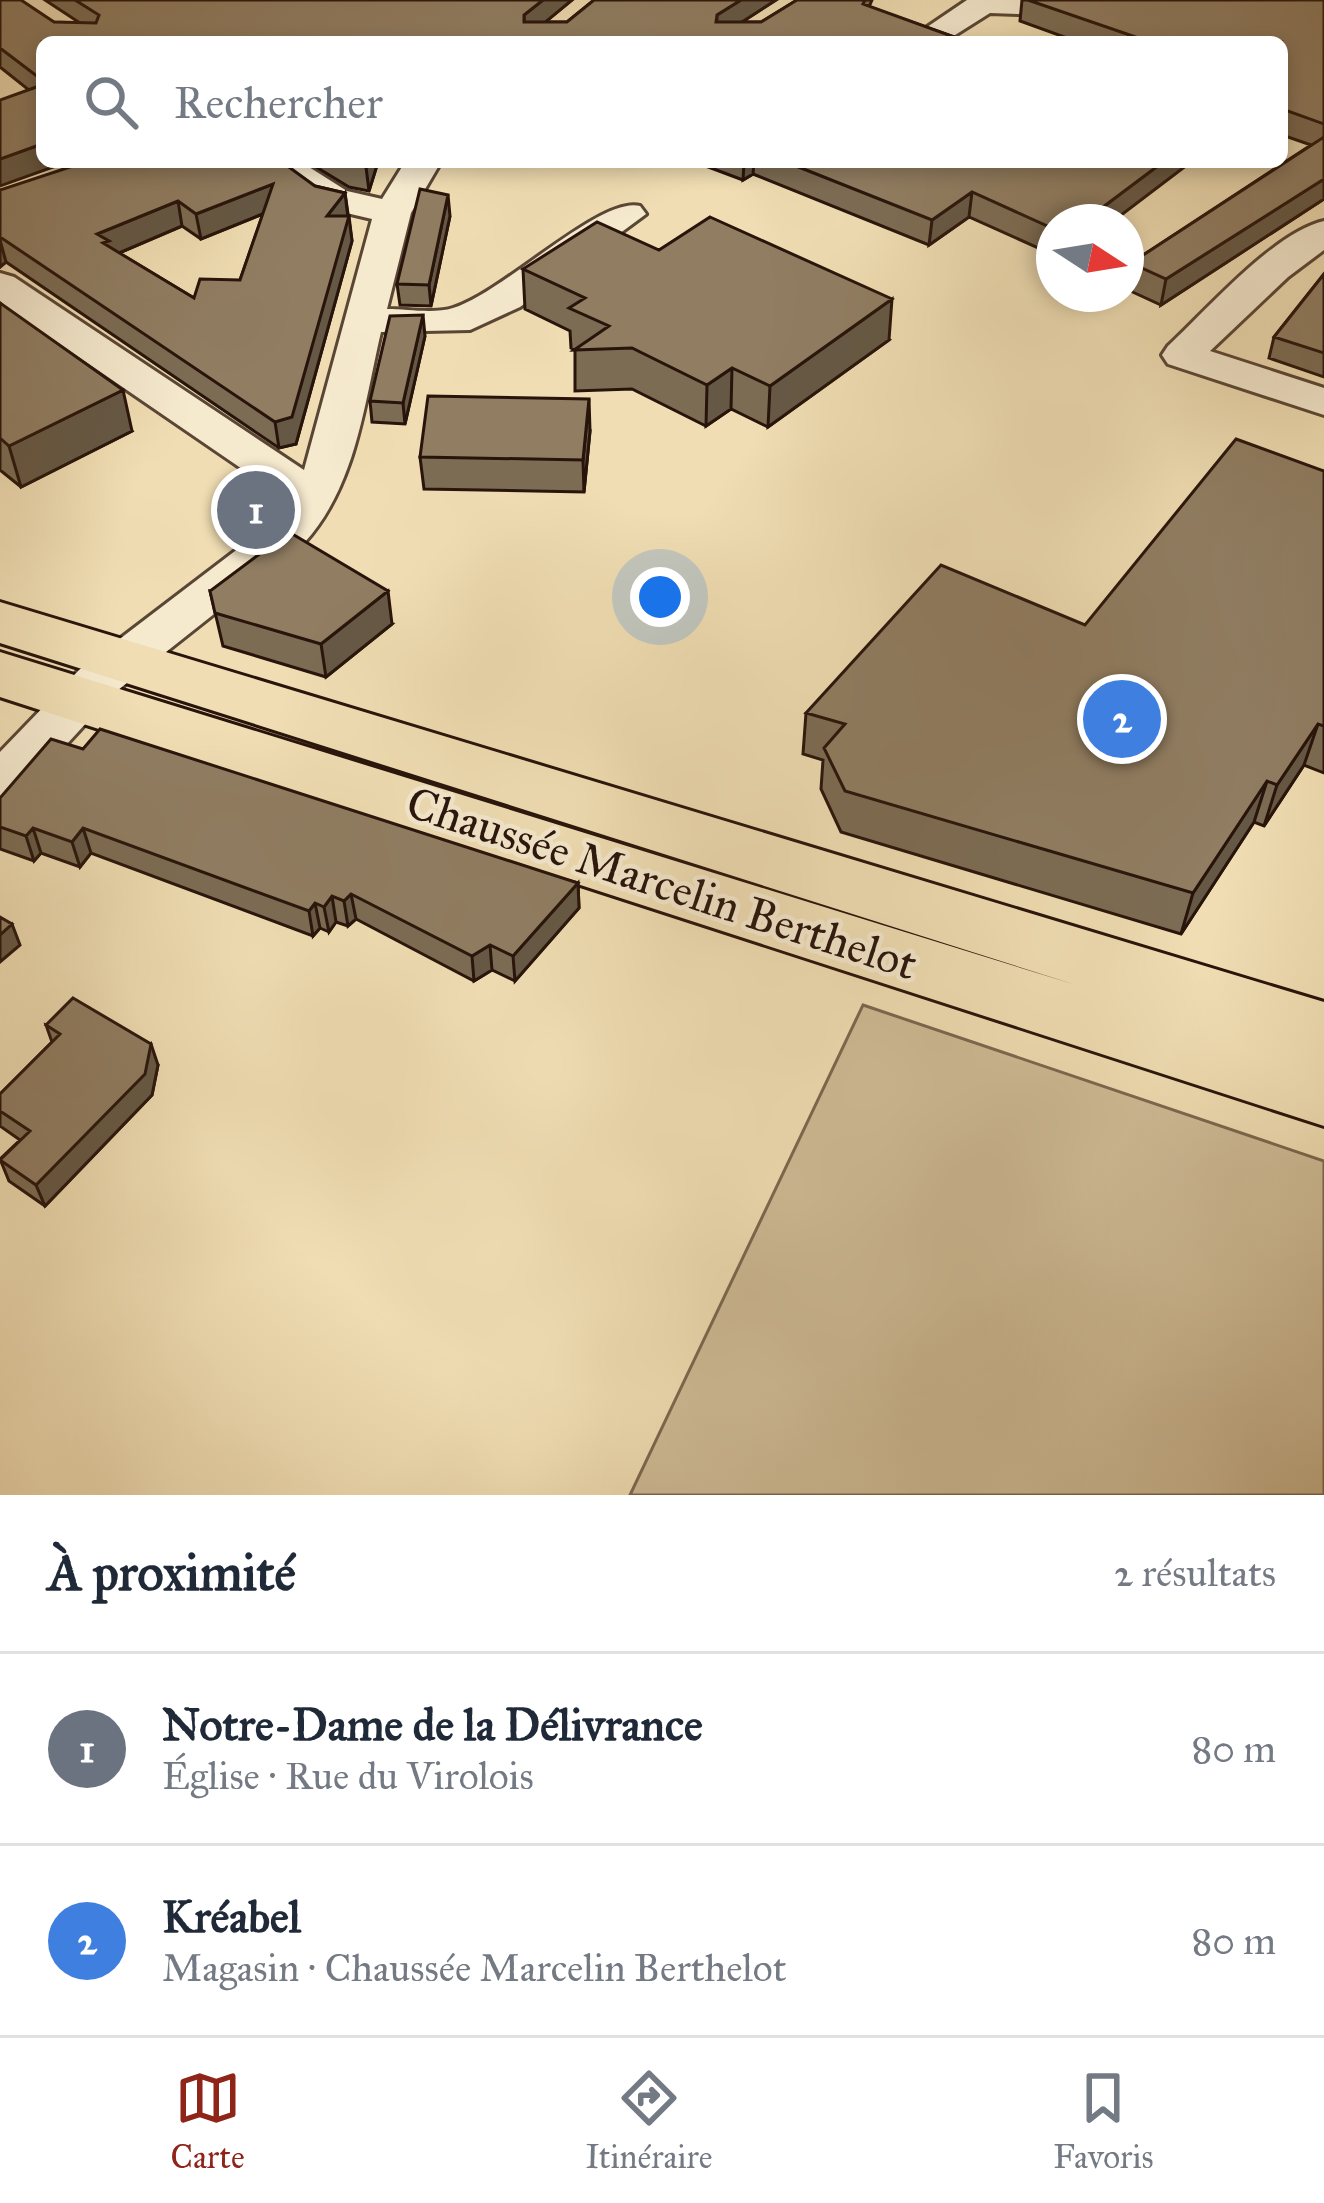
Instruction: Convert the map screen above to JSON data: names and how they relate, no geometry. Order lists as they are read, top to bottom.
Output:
{
  "streets": {
    "main road": ["Chaussée Marcelin Berthelot"]
  },
  "north": "right",
  "page": {
    "search": "Rechercher",
    "pins": ["1", "2"],
    "heading": ["À proximité", "2 résultats"],
    "list": [
      {
        "mark": "1",
        "name": "Notre-Dame de la Délivrance",
        "note": "Église · Rue du Virolois",
        "value": "80 m"
      },
      {
        "mark": "2",
        "name": "Kréabel",
        "note": "Magasin · Chaussée Marcelin Berthelot",
        "value": "80 m"
      }
    ],
    "nav": ["Carte", "Itinéraire", "Favoris"]
  }
}
